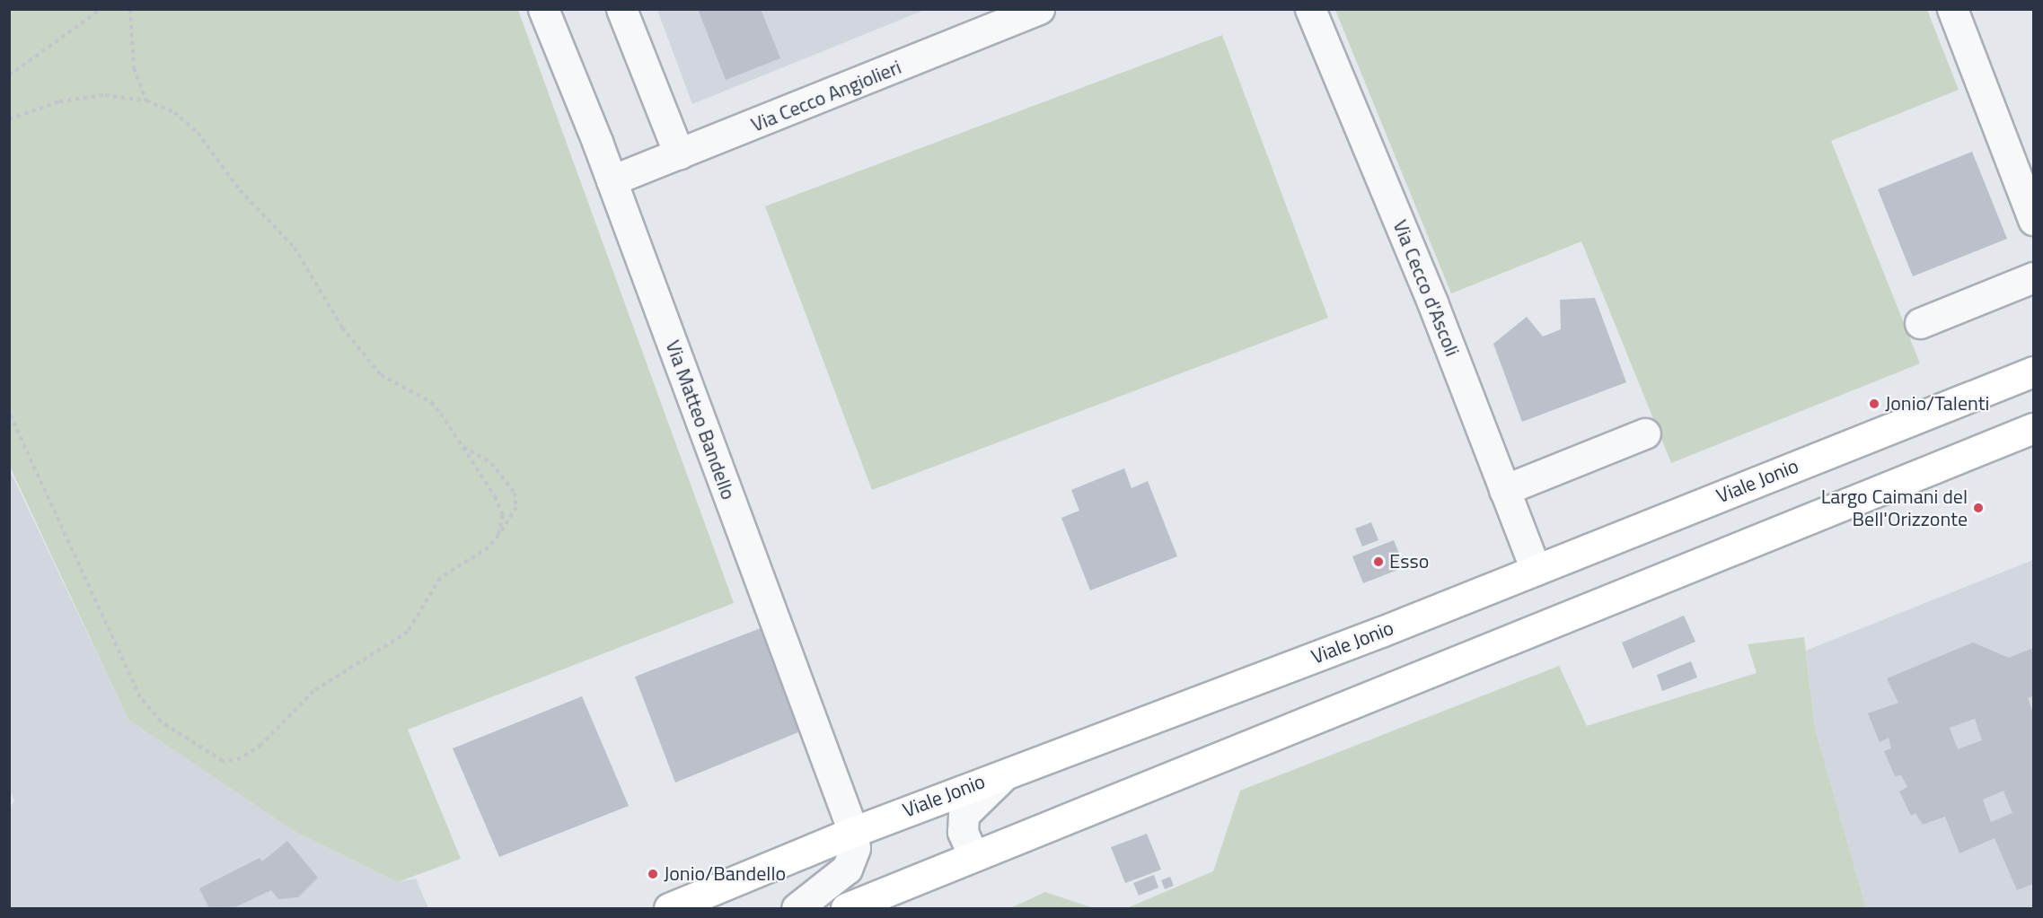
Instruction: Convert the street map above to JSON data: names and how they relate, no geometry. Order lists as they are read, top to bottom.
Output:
{
  "streets": {
    "main road": ["Viale Jonio"],
    "street": ["Via Cecco Angiolieri", "Via Cecco d'Ascoli", "Via Matteo Bandello"]
  },
  "crossings": [
    ["Via Cecco Angiolieri", "Via Matteo Bandello"],
    ["Via Cecco d'Ascoli", "Viale Jonio"],
    ["Via Matteo Bandello", "Viale Jonio"]
  ],
  "places": [
    "Jonio/Talenti",
    "Largo Caimani del Bell'Orizzonte",
    "Esso",
    "Jonio/Bandello"
  ]
}
